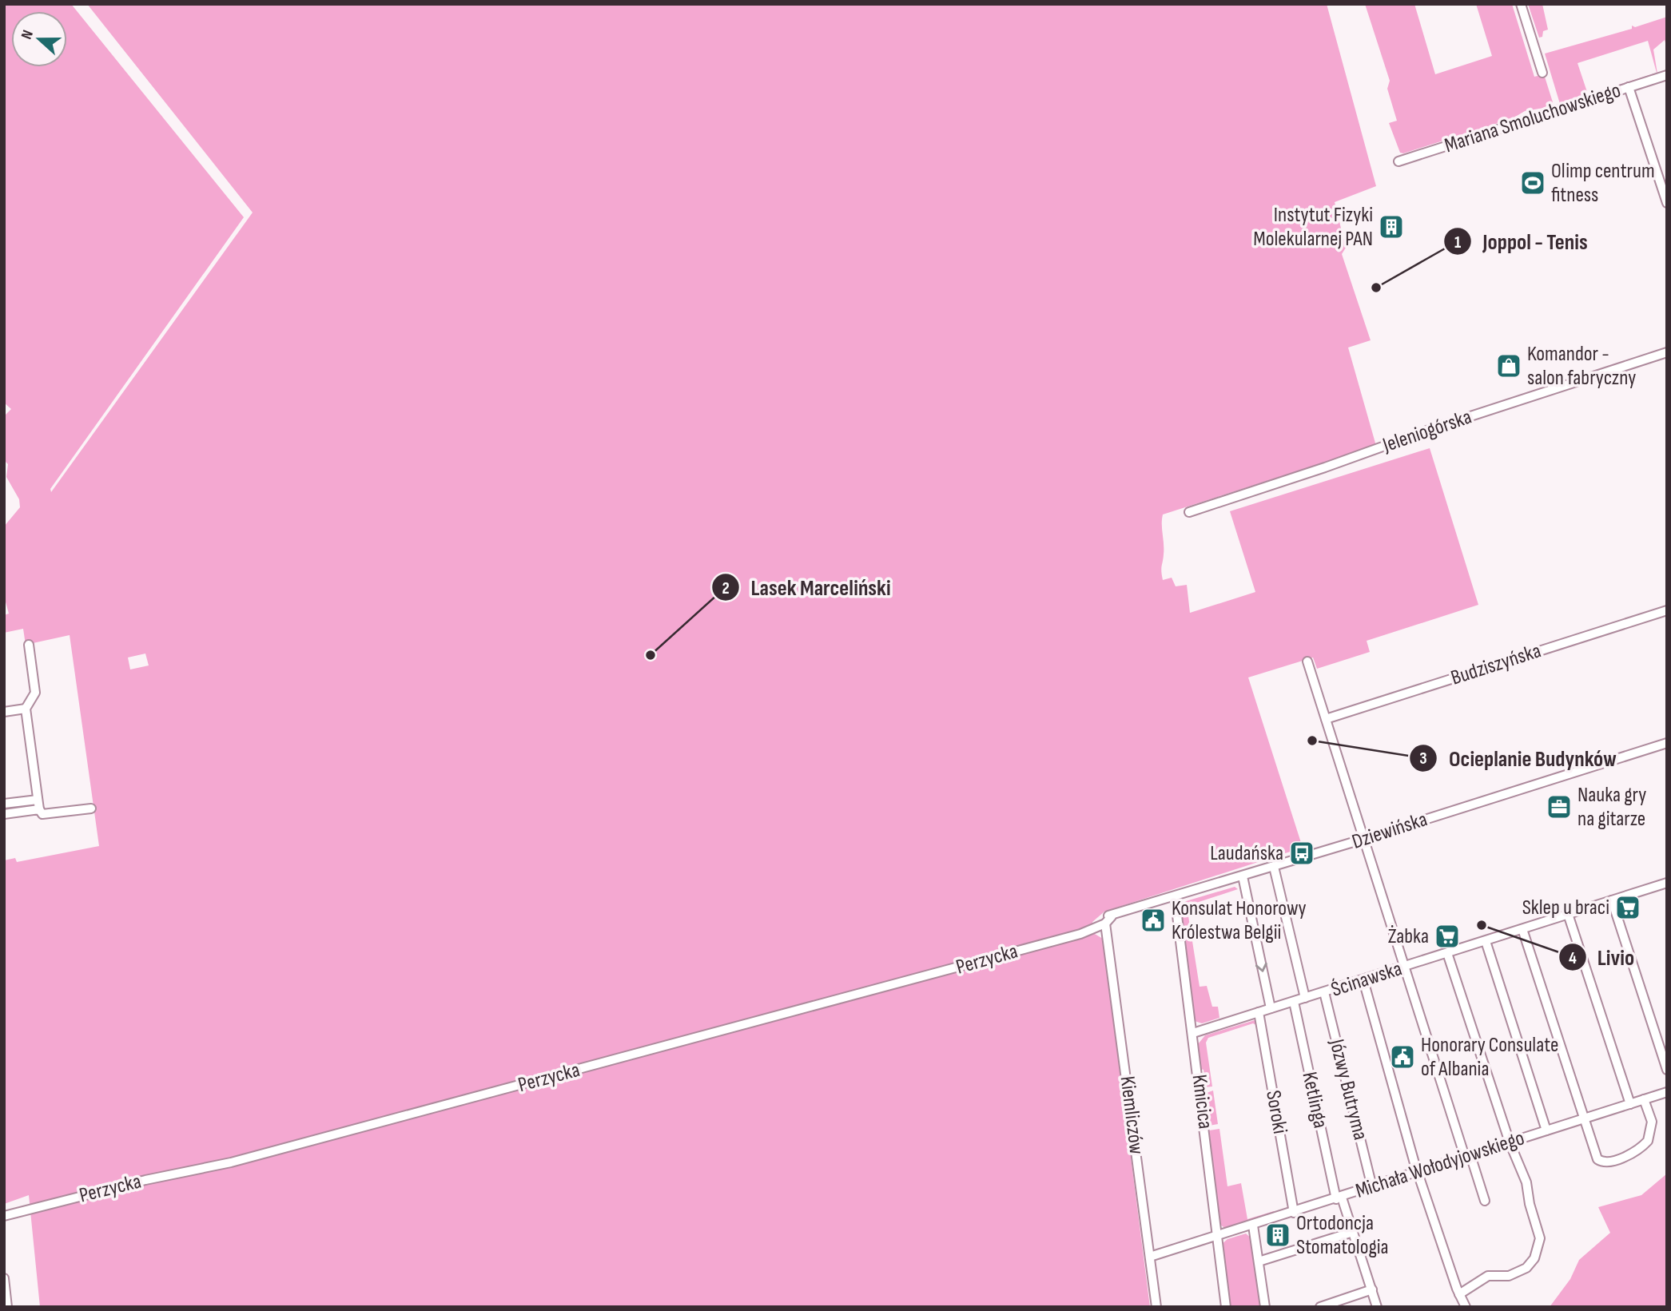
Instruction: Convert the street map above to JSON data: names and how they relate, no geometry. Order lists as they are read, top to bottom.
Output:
{
  "streets": {
    "street": [
      "Mariana Smoluchowskiego",
      "Jeleniogórska",
      "Budziszyńska",
      "Dziewińska",
      "Perzycka",
      "Ścinawska",
      "Józwy Butryma",
      "Ketlinga",
      "Kmicica",
      "Soroki",
      "Kiemliczów",
      "Michała Wołodyjowskiego"
    ]
  },
  "crossings": [
    ["Dziewińska", "Perzycka"],
    ["Dziewińska", "Kmicica"],
    ["Ścinawska", "Józwy Butryma"],
    ["Ścinawska", "Ketlinga"],
    ["Ścinawska", "Kmicica"],
    ["Ścinawska", "Soroki"],
    ["Józwy Butryma", "Michała Wołodyjowskiego"],
    ["Ketlinga", "Michała Wołodyjowskiego"],
    ["Kmicica", "Michała Wołodyjowskiego"],
    ["Soroki", "Michała Wołodyjowskiego"],
    ["Kiemliczów", "Michała Wołodyjowskiego"]
  ],
  "places": {
    "sports": ["Olimp centrum fitness"],
    "building": ["Instytut Fizyki Molekularnej PAN", "Ortodoncja Stomatologia"],
    "other": [
      "Joppol - Tenis",
      "Lasek Marceliński",
      "Ocieplanie Budynków",
      "Livio"
    ],
    "shop": ["Komandor - salon fabryczny"],
    "office": ["Nauka gry na gitarze"],
    "bus stop": ["Laudańska"],
    "supermarket": ["Sklep u braci", "Żabka"],
    "public building": ["Konsulat Honorowy Królestwa Belgii", "Honorary Consulate of Albania"]
  },
  "north": "left"
}
